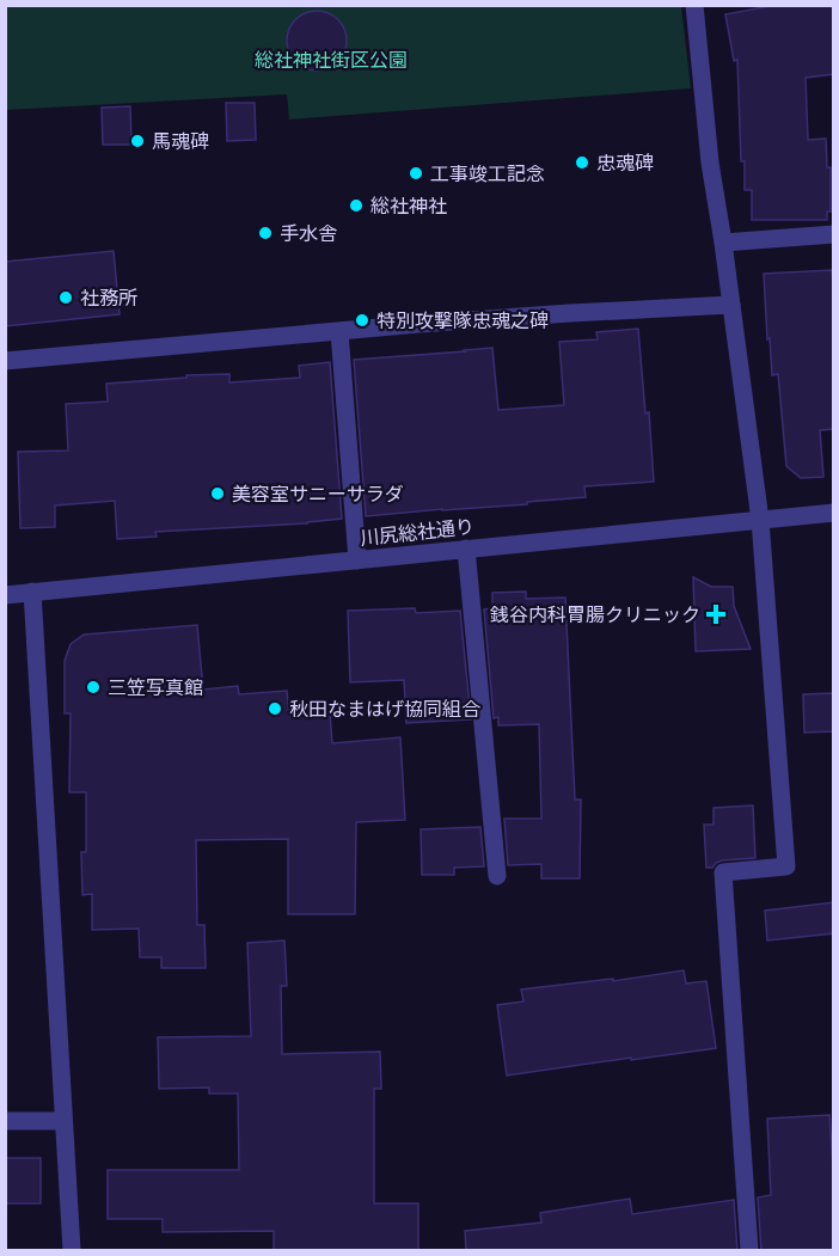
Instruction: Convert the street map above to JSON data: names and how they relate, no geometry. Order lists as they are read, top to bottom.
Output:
{
  "streets": {
    "street": ["川尻総社通り"]
  },
  "parks": ["総社神社街区公園"],
  "places": {
    "other": [
      "馬魂碑",
      "忠魂碑",
      "工事竣工記念",
      "総社神社",
      "手水舎",
      "社務所",
      "特別攻撃隊忠魂之碑",
      "美容室サニーサラダ",
      "三笠写真館",
      "秋田なまはげ協同組合"
    ],
    "health": ["銭谷内科胃腸クリニック"]
  }
}
